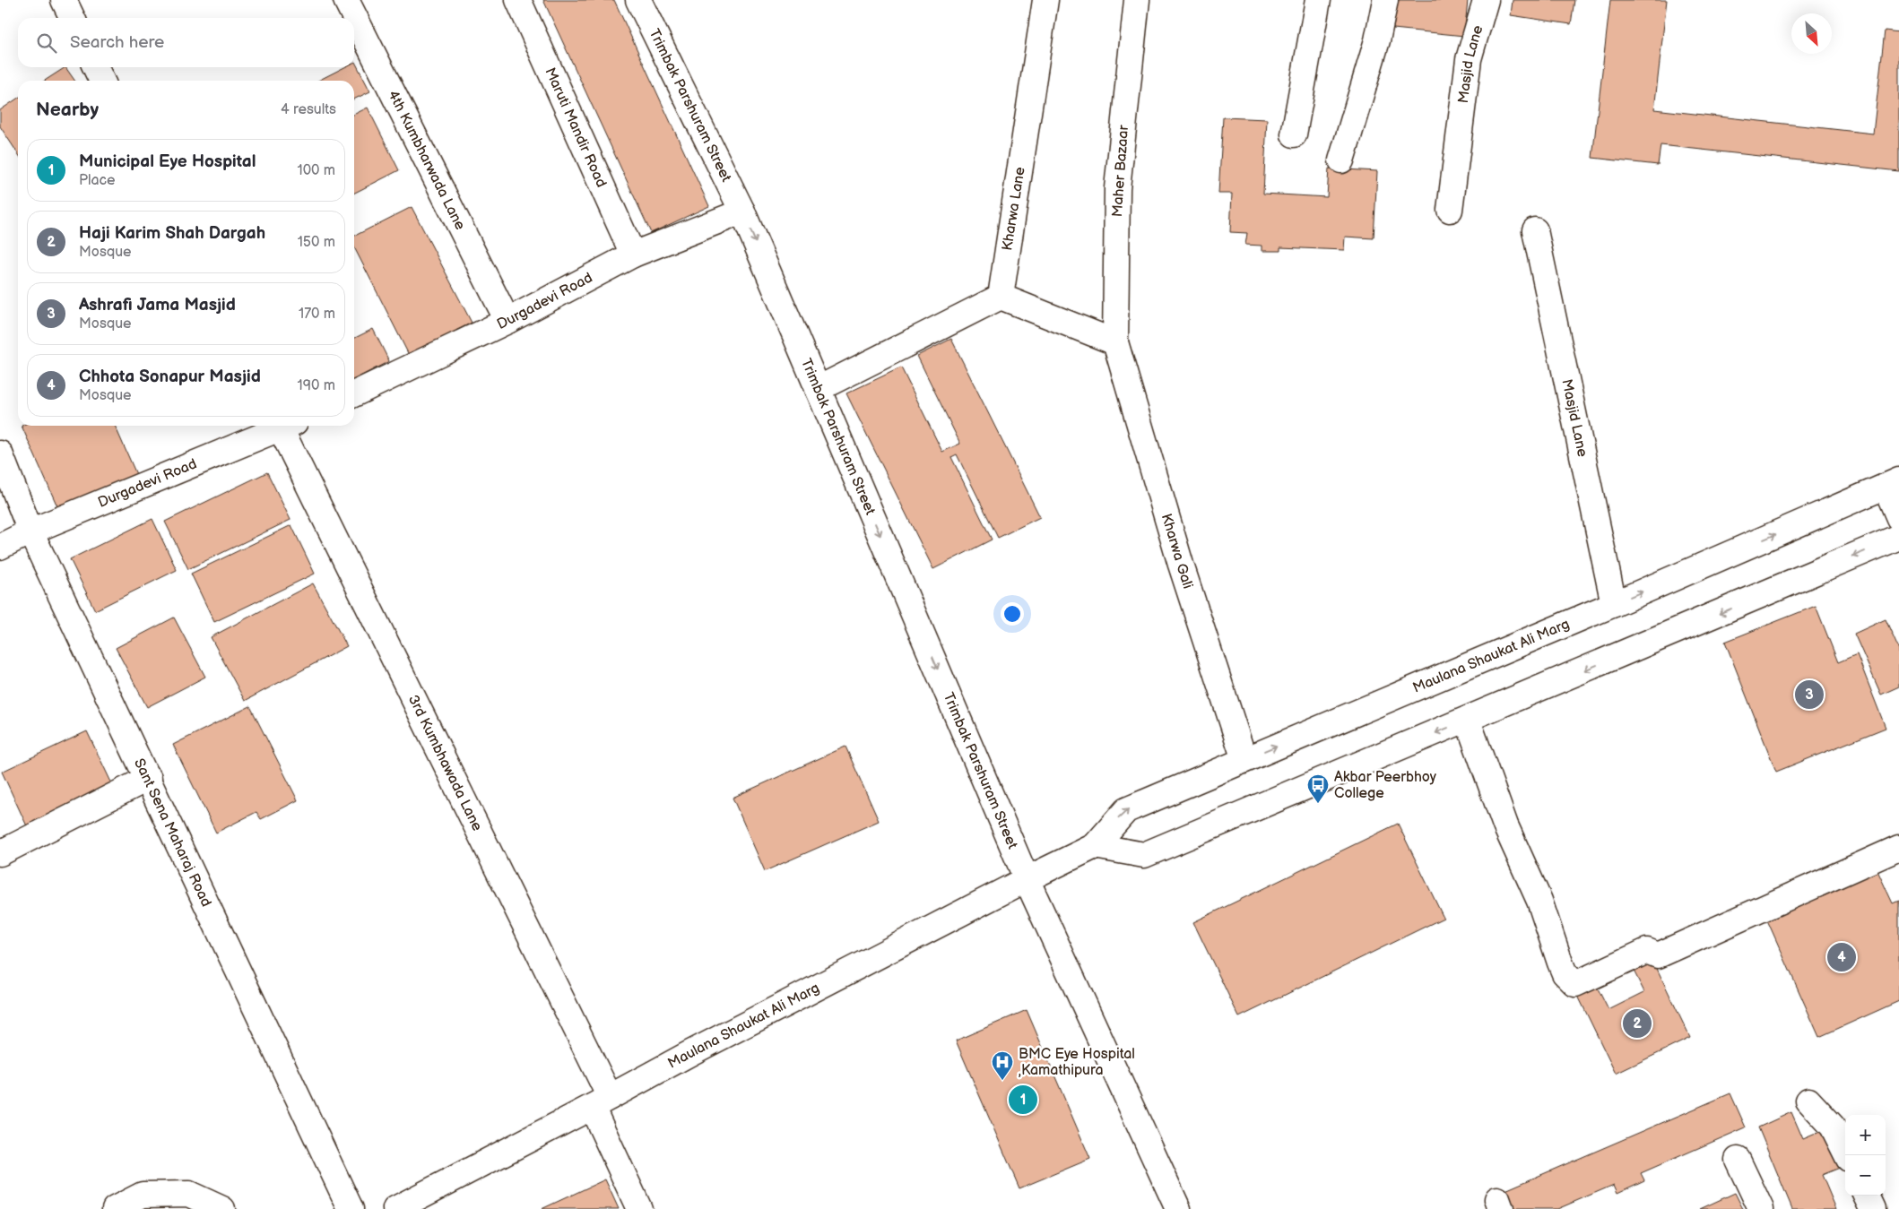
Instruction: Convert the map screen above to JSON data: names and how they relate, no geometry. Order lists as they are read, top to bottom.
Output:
{
  "streets": {
    "street": [
      "Masjid Lane",
      "Trimbak Parshuram Street",
      "Maruti Mandir Road",
      "4th Kumbharwada Lane",
      "Maher Bazaar",
      "Kharwa Lane",
      "Durgadevi Road",
      "Kharwa Gali",
      "Maulana Shaukat Ali Marg",
      "3rd Kumbhawada Lane",
      "Sant Sena Maharaj Road"
    ]
  },
  "crossings": [
    ["Masjid Lane", "Maulana Shaukat Ali Marg"],
    ["Trimbak Parshuram Street", "Durgadevi Road"],
    ["Trimbak Parshuram Street", "Maulana Shaukat Ali Marg"],
    ["Maruti Mandir Road", "Durgadevi Road"],
    ["4th Kumbharwada Lane", "Durgadevi Road"],
    ["Maher Bazaar", "Kharwa Gali"],
    ["Durgadevi Road", "Sant Sena Maharaj Road"],
    ["Kharwa Gali", "Maulana Shaukat Ali Marg"],
    ["Maulana Shaukat Ali Marg", "3rd Kumbhawada Lane"]
  ],
  "one_way": ["Trimbak Parshuram Street"],
  "places": {
    "bus stop": ["Akbar Peerbhoy College"],
    "hospital": ["BMC Eye Hospital ,Kamathipura"]
  },
  "north": "bottom right",
  "page": {
    "search": "Search here",
    "heading": ["Nearby", "4 results"],
    "list": [
      {
        "mark": "1",
        "name": "Municipal Eye Hospital",
        "note": "Place",
        "value": "100 m"
      },
      {
        "mark": "2",
        "name": "Haji Karim Shah Dargah",
        "note": "Mosque",
        "value": "150 m"
      },
      {
        "mark": "3",
        "name": "Ashrafi Jama Masjid",
        "note": "Mosque",
        "value": "170 m"
      },
      {
        "mark": "4",
        "name": "Chhota Sonapur Masjid",
        "note": "Mosque",
        "value": "190 m"
      }
    ],
    "pins": [
      "3",
      "4",
      "2",
      "1"
    ],
    "map_buttons": ["+", "−"]
  }
}
